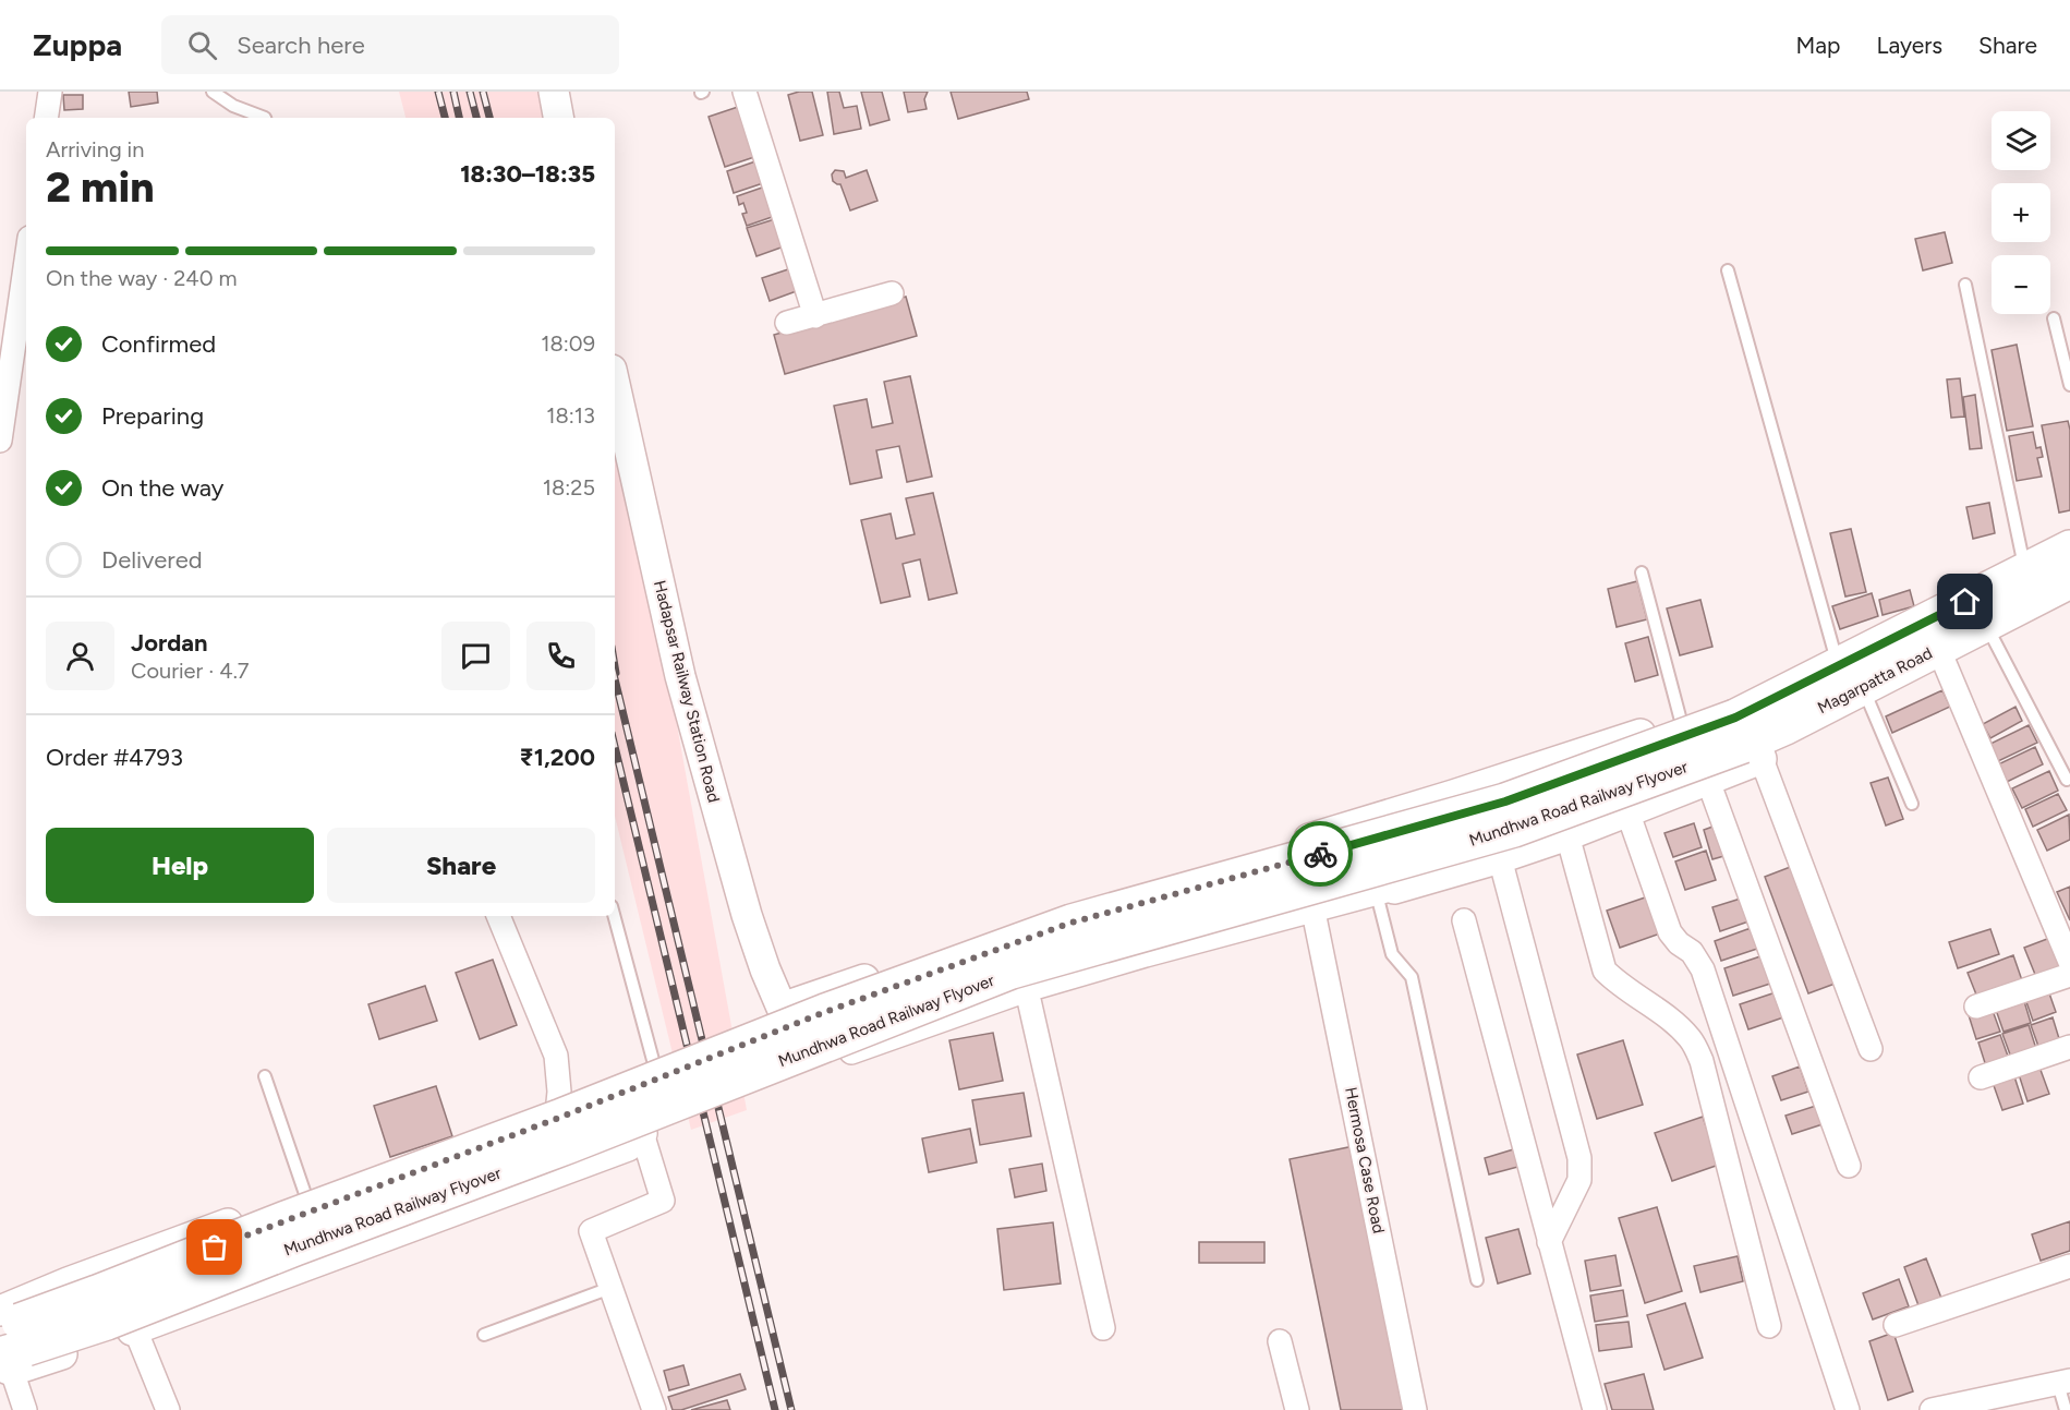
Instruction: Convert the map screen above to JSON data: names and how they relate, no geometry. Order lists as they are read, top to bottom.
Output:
{
  "streets": {
    "highway": ["Magarpatta Road", "Mundhwa Road Railway Flyover"],
    "street": ["Hadapsar Railway Station Road", "Hermosa Case Road"]
  },
  "crossings": [
    ["Magarpatta Road", "Mundhwa Road Railway Flyover"]
  ],
  "page": {
    "header": "Zuppa",
    "search": "Search here",
    "nav": ["Map", "Layers", "Share"],
    "map_buttons": ["+", "−"],
    "heading": ["2 min", "Arriving in", "18:30–18:35"],
    "panel": [
      "Jordan",
      "Courier · 4.7",
      "Order #4793",
      "₹1,200"
    ],
    "bar": "On the way · 240 m",
    "list": [
      ["Confirmed", "18:09"],
      ["Preparing", "18:13"],
      ["On the way", "18:25"],
      "Delivered"
    ],
    "buttons": ["Help", "Share"]
  }
}
